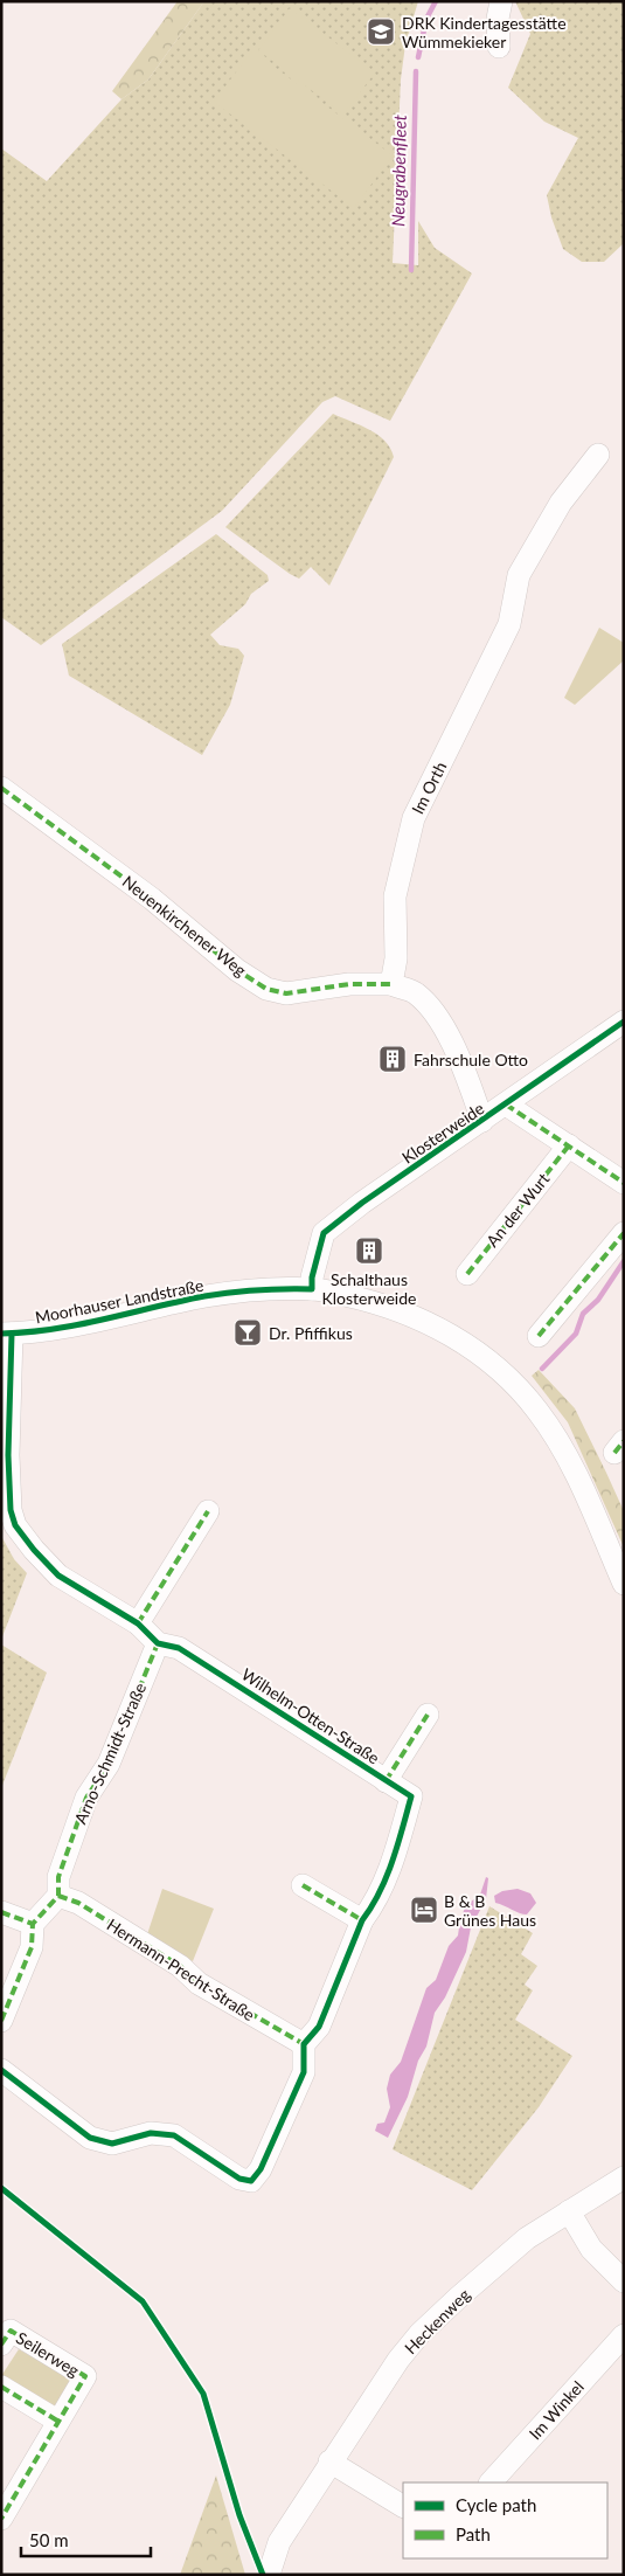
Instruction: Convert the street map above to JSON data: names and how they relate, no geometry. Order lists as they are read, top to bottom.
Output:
{
  "streets": {
    "street": [
      "Im Orth",
      "Neuenkirchener Weg",
      "Klosterweide",
      "An der Wurt",
      "Moorhauser Landstraße",
      "Wilhelm-Otten-Straße",
      "Arno-Schmidt-Straße",
      "Hermann-Precht-Straße",
      "Heckenweg",
      "Seilerweg",
      "Im Winkel"
    ]
  },
  "crossings": [
    ["Im Orth", "Neuenkirchener Weg"],
    ["Klosterweide", "Moorhauser Landstraße"],
    ["Moorhauser Landstraße", "Wilhelm-Otten-Straße"],
    ["Wilhelm-Otten-Straße", "Arno-Schmidt-Straße"],
    ["Wilhelm-Otten-Straße", "Hermann-Precht-Straße"],
    ["Arno-Schmidt-Straße", "Hermann-Precht-Straße"]
  ],
  "water": ["Neugrabenfleet"],
  "places": {
    "school or university": ["DRK Kindertagesstätte Wümmekieker"],
    "building": ["Fahrschule Otto", "Schalthaus Klosterweide"],
    "bar": ["Dr. Pfiffikus"],
    "hotel": ["B & B Grünes Haus"]
  },
  "legend": ["Cycle path", "Path"],
  "scale_bar": "50 m"
}
